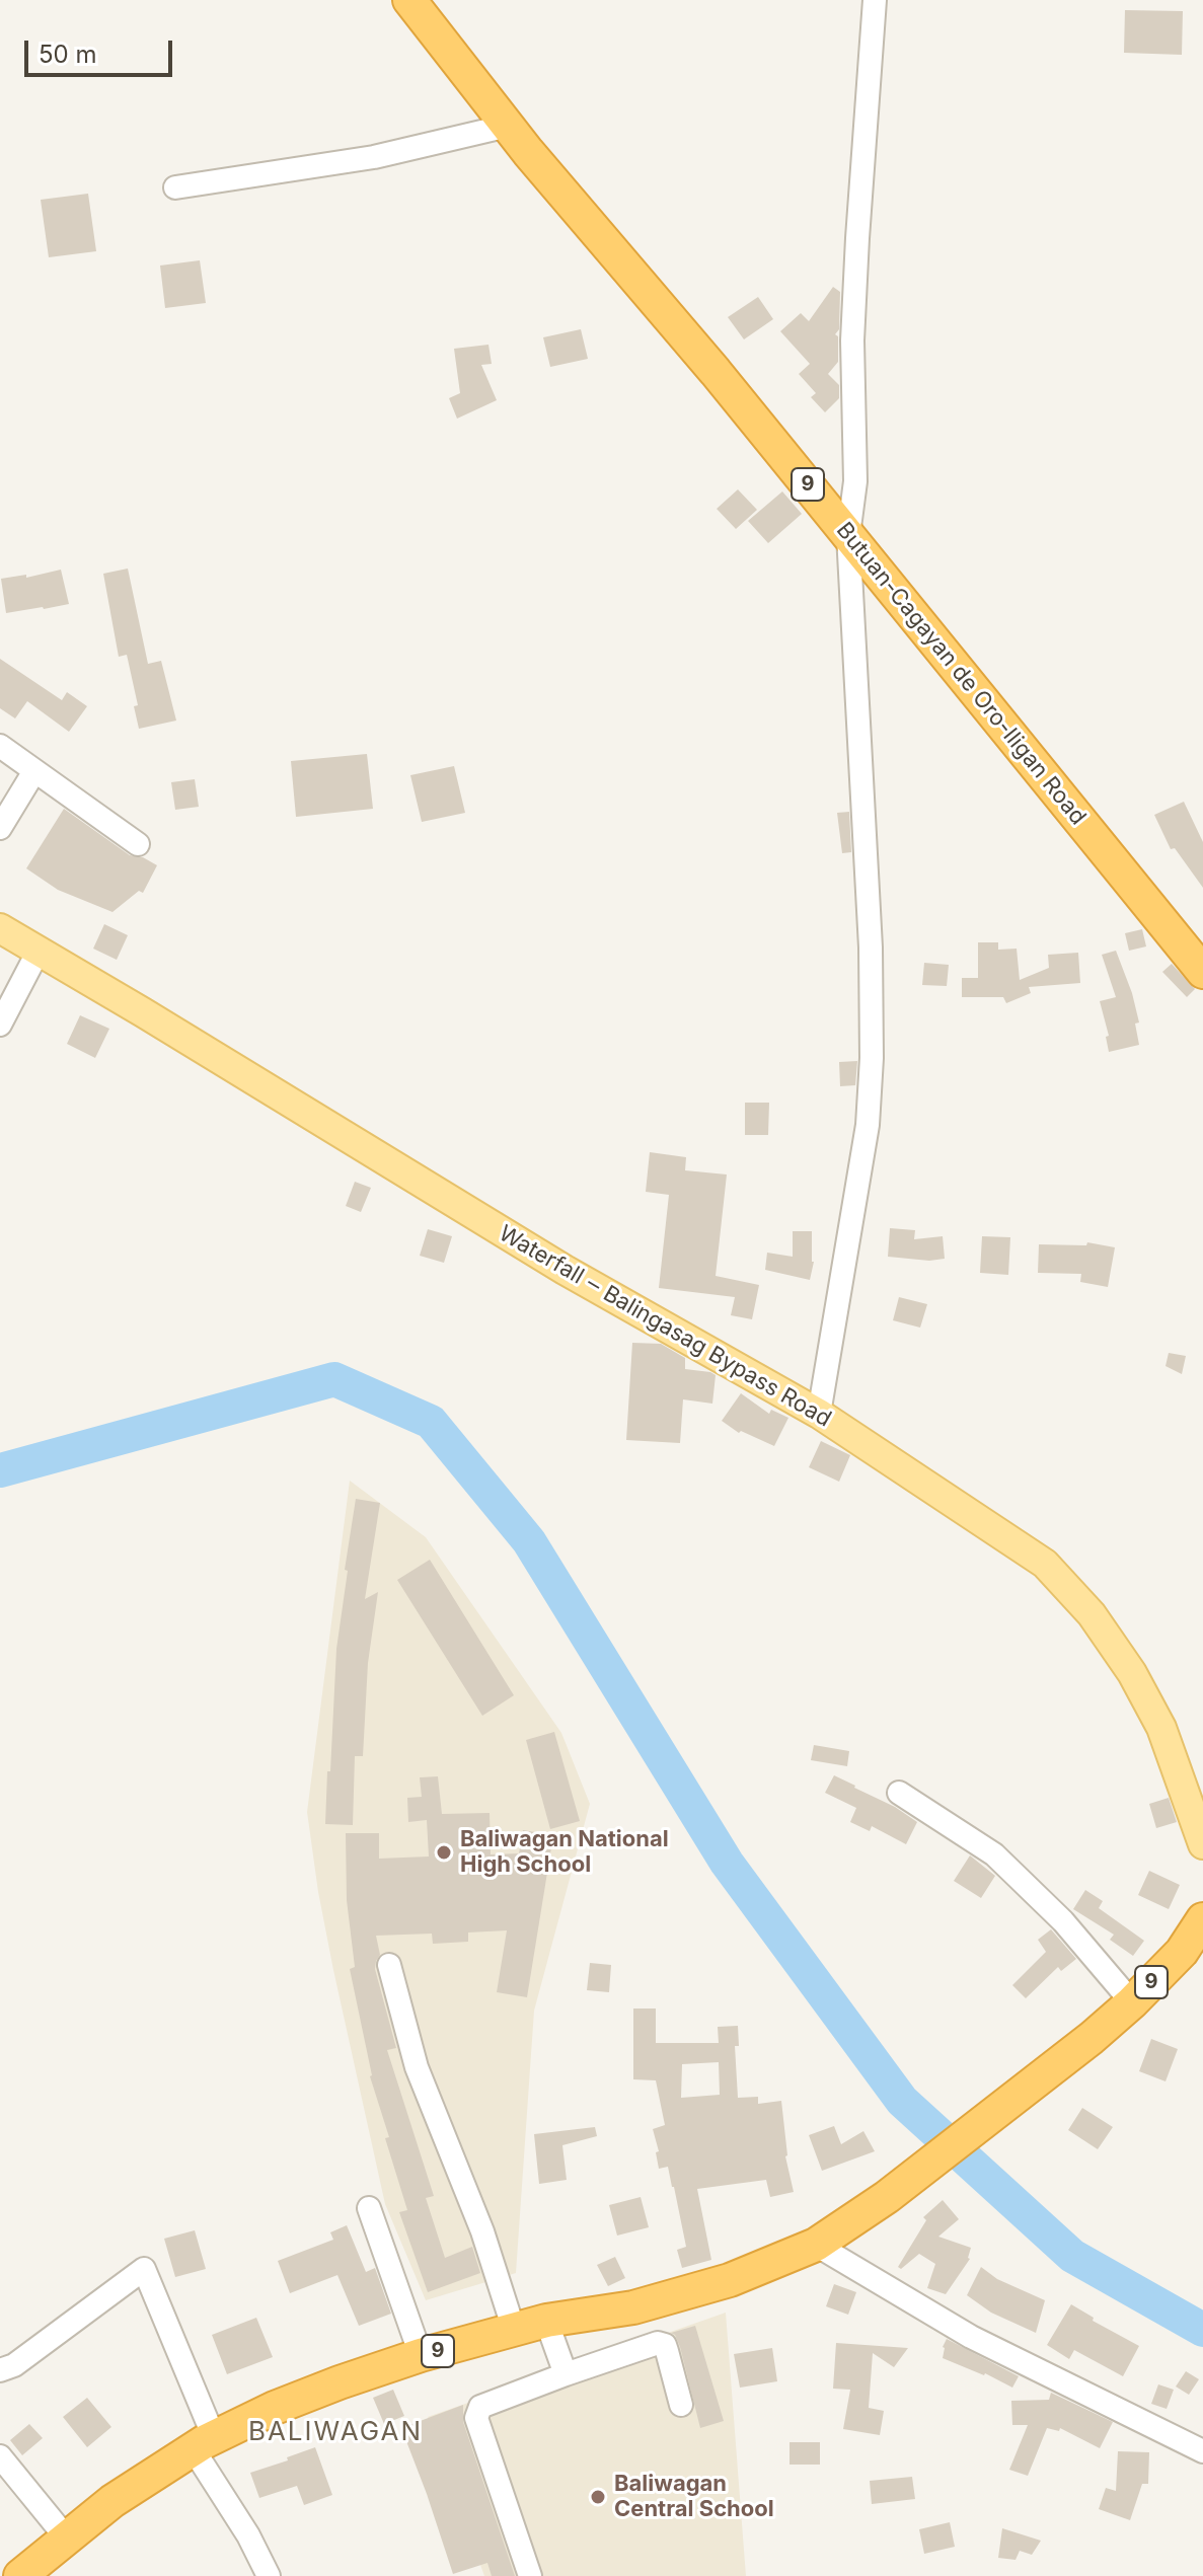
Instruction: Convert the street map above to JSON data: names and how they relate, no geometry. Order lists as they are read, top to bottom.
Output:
{
  "streets": {
    "highway": ["9", "Butuan-Cagayan de Oro-Iligan Road"],
    "main road": ["Waterfall ‒ Balingasag Bypass Road"]
  },
  "districts": ["BALIWAGAN"],
  "places": ["Baliwagan National High School", "Baliwagan Central School"],
  "scale_bar": "50 m"
}
